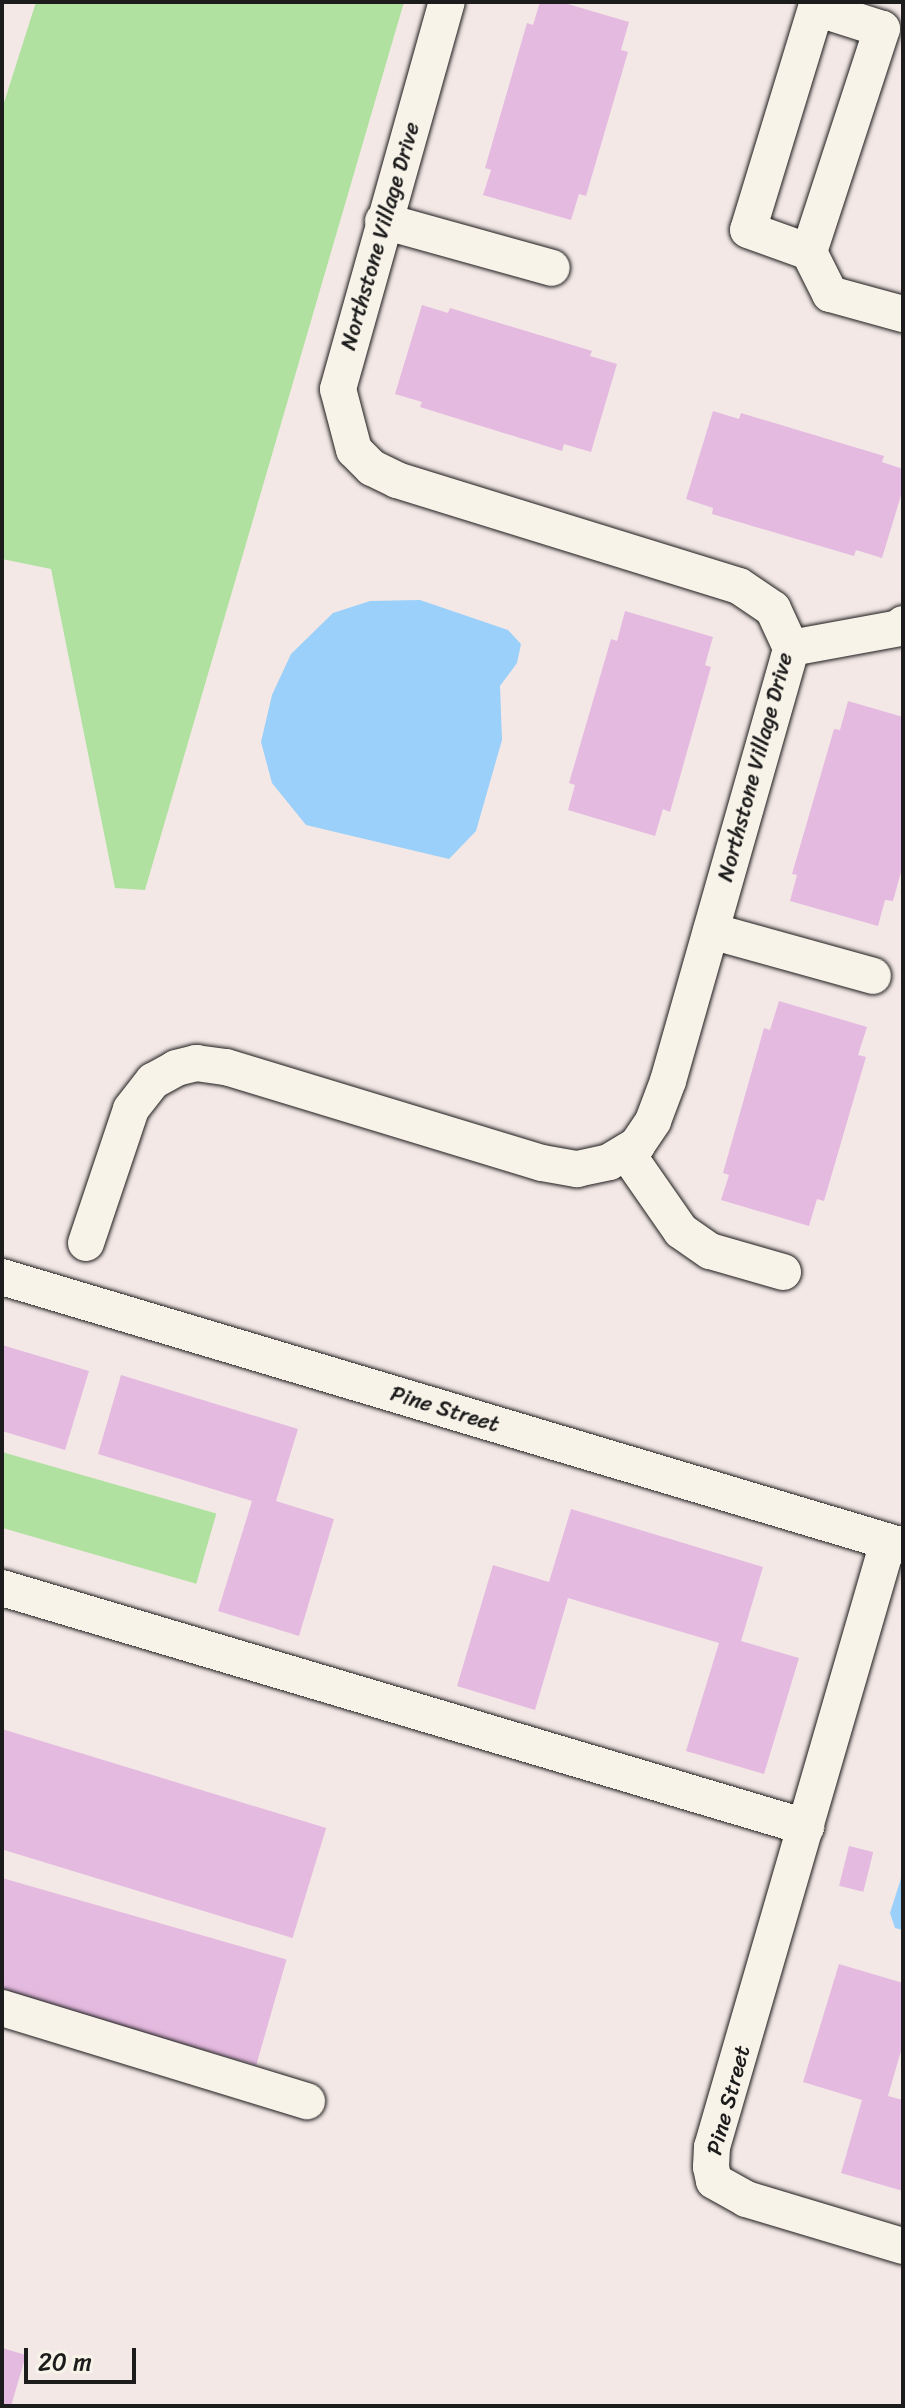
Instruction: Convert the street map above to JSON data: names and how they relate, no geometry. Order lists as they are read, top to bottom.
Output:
{
  "streets": {
    "street": ["Northstone Village Drive", "Pine Street"]
  },
  "scale_bar": "20 m"
}
